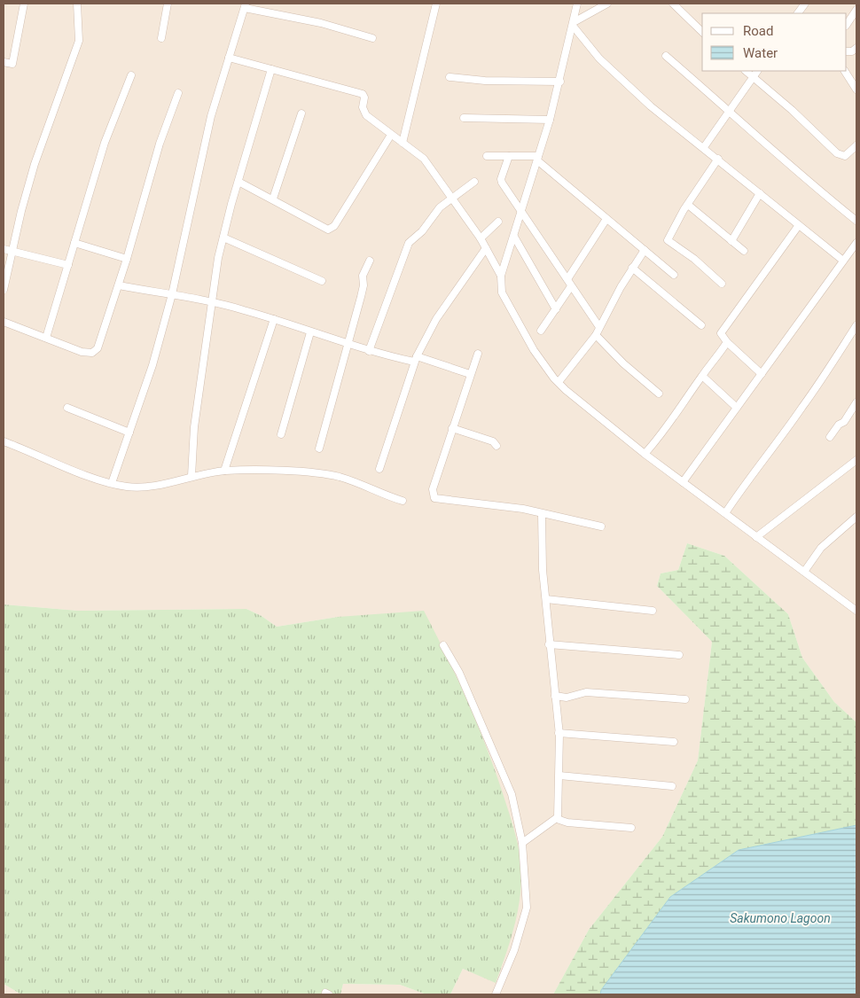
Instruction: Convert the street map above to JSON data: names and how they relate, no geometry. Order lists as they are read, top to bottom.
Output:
{
  "water": ["Sakumono Lagoon"],
  "legend": ["Road", "Water"]
}
